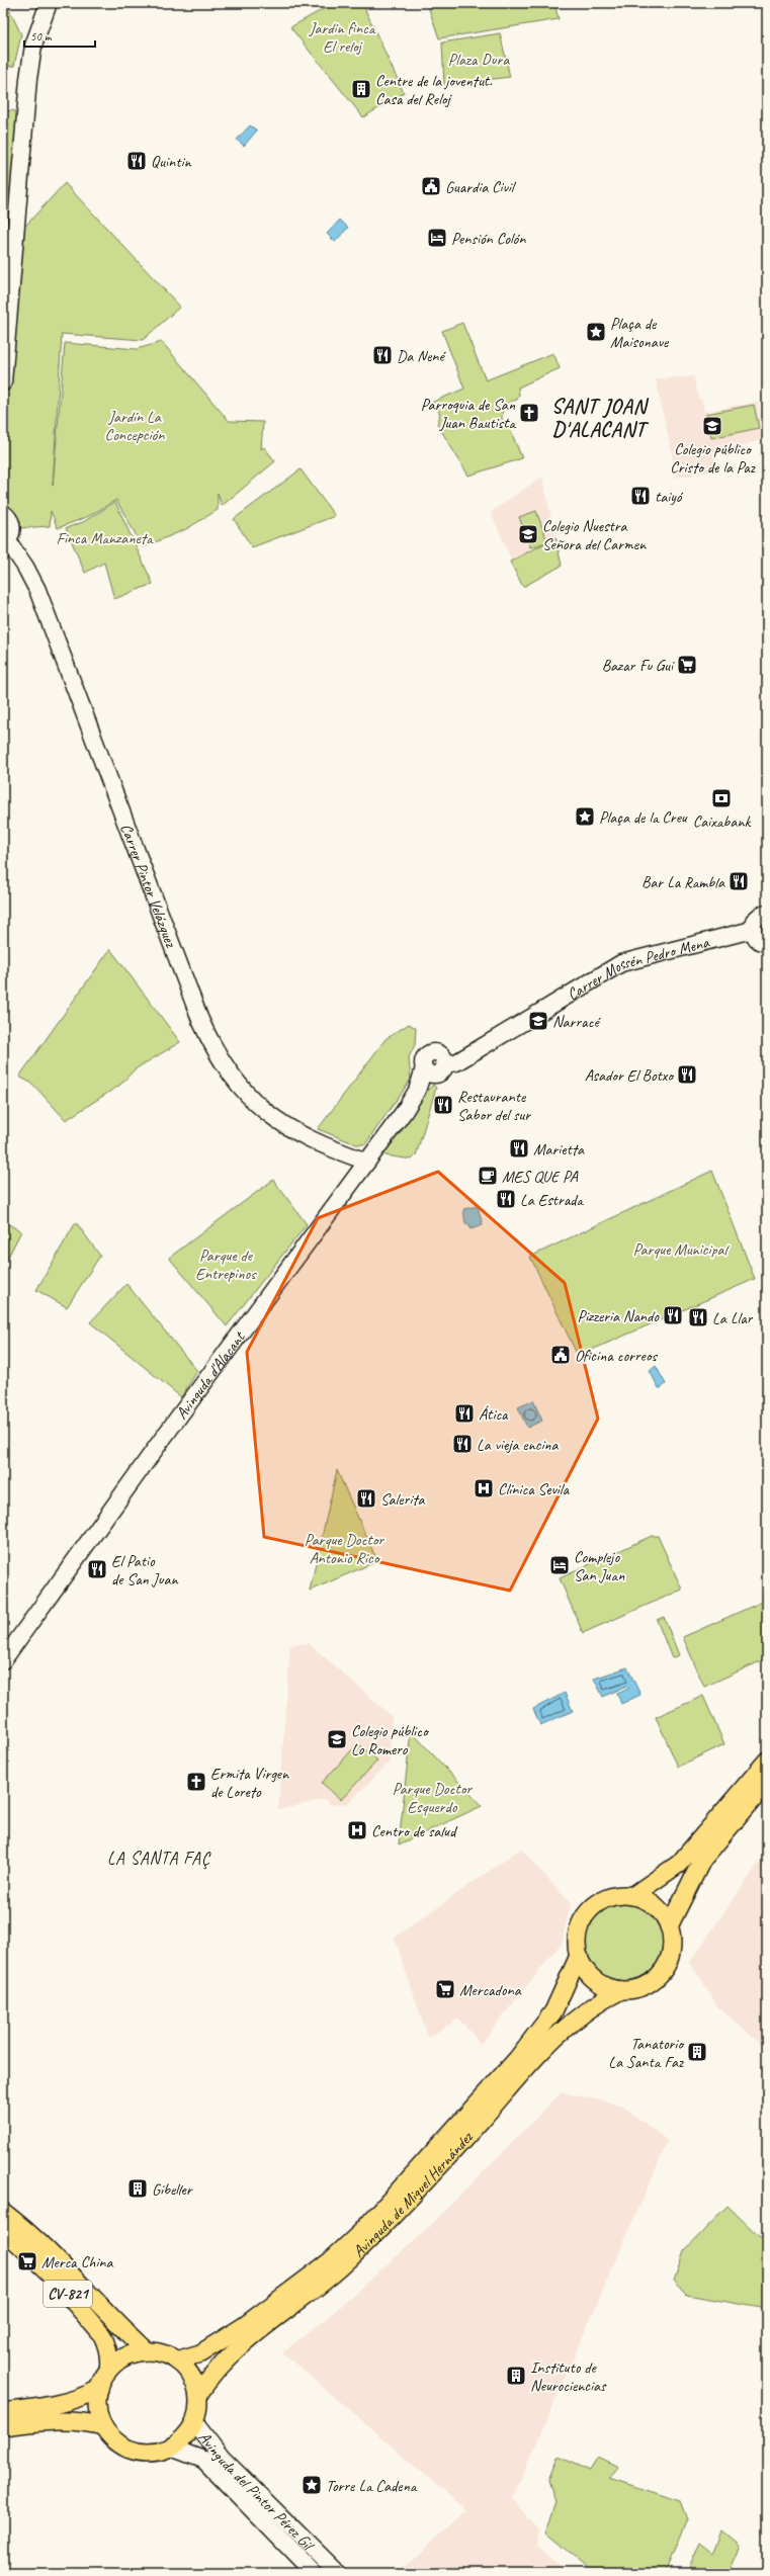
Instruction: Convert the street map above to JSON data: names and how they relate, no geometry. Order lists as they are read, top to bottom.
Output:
{
  "streets": {
    "main road": ["Avinguda de Miguel Hernández", "CV-821"],
    "street": [
      "Carrer Pintor Velázquez",
      "Carrer Mossén Pedro Mena",
      "Avinguda d'Alacant",
      "Avinguda del Pintor Pérez Gil"
    ]
  },
  "crossings": [
    ["Carrer Pintor Velázquez", "Avinguda d'Alacant"],
    ["Carrer Mossén Pedro Mena", "Avinguda d'Alacant"],
    ["Avinguda de Miguel Hernández", "CV-821"],
    ["Avinguda de Miguel Hernández", "Avinguda del Pintor Pérez Gil"],
    ["CV-821", "Avinguda del Pintor Pérez Gil"]
  ],
  "districts": ["SANT JOAN D'ALACANT", "LA SANTA FAÇ"],
  "parks": [
    "Jardin finca El reloj",
    "Plaza Dura",
    "Jardín La Concepción",
    "Finca Manzaneta",
    "Parque Municipal",
    "Parque de Entrepinos",
    "Parque Doctor Antonio Rico",
    "Parque Doctor Esquerdo"
  ],
  "places": {
    "building": [
      "Centre de la joventut. Casa del Reloj",
      "Tanatorio La Santa Faz",
      "Gibeller",
      "Instituto de Neurociencias"
    ],
    "restaurant": [
      "Quintin",
      "Da Nené",
      "taiyó",
      "Bar La Rambla",
      "Asador El Botxo",
      "Restaurante Sabor del sur",
      "Marietta",
      "La Estrada",
      "Pizzeria Nando",
      "La Llar",
      "Ática",
      "La vieja encina",
      "Salerita",
      "El Patio de San Juan"
    ],
    "public building": ["Guardia Civil", "Oficina correos"],
    "hotel": ["Pensión Colón", "Complejo San Juan"],
    "place": ["Plaça de Maisonave", "Plaça de la Creu", "Torre La Cadena"],
    "church": ["Parroquia de San Juan Bautista", "Ermita Virgen de Loreto"],
    "school or university": [
      "Colegio público Cristo de la Paz",
      "Colegio Nuestra Señora del Carmen",
      "Narracé",
      "Colegio público Lo Romero"
    ],
    "supermarket": ["Bazar Fu Gui", "Mercadona", "Merca China"],
    "bank": ["Caixabank"],
    "cafe": ["MES QUE PA"],
    "hospital": ["Clínica Sevila", "Centro de salud"]
  },
  "scale_bar": "50 m"
}
